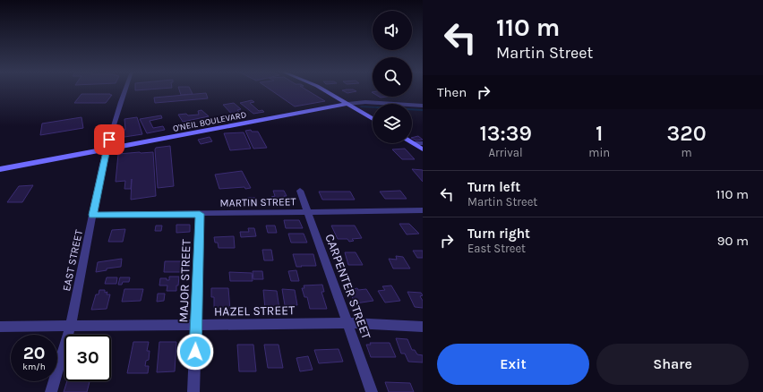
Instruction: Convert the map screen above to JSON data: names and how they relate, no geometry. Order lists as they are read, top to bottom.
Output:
{
  "streets": {
    "main road": ["O'NEIL BOULEVARD"],
    "street": [
      "MARTIN STREET",
      "EAST STREET",
      "MAJOR STREET",
      "CARPENTER STREET",
      "HAZEL STREET"
    ]
  },
  "crossings": [
    ["O'NEIL BOULEVARD", "EAST STREET"],
    ["MARTIN STREET", "EAST STREET"],
    ["MARTIN STREET", "MAJOR STREET"],
    ["MARTIN STREET", "CARPENTER STREET"],
    ["EAST STREET", "HAZEL STREET"],
    ["MAJOR STREET", "HAZEL STREET"],
    ["CARPENTER STREET", "HAZEL STREET"]
  ],
  "page": {
    "turn": ["110 m", "Martin Street"],
    "then": "Then",
    "eta": [
      "13:39",
      "Arrival",
      "1",
      "min",
      "320",
      "m"
    ],
    "list": [
      {
        "name": "Turn left",
        "note": "Martin Street",
        "value": "110 m"
      },
      {
        "name": "Turn right",
        "note": "East Street",
        "value": "90 m"
      }
    ],
    "speed": "20 km/h",
    "limit": "30",
    "buttons": ["Exit", "Share"]
  }
}
